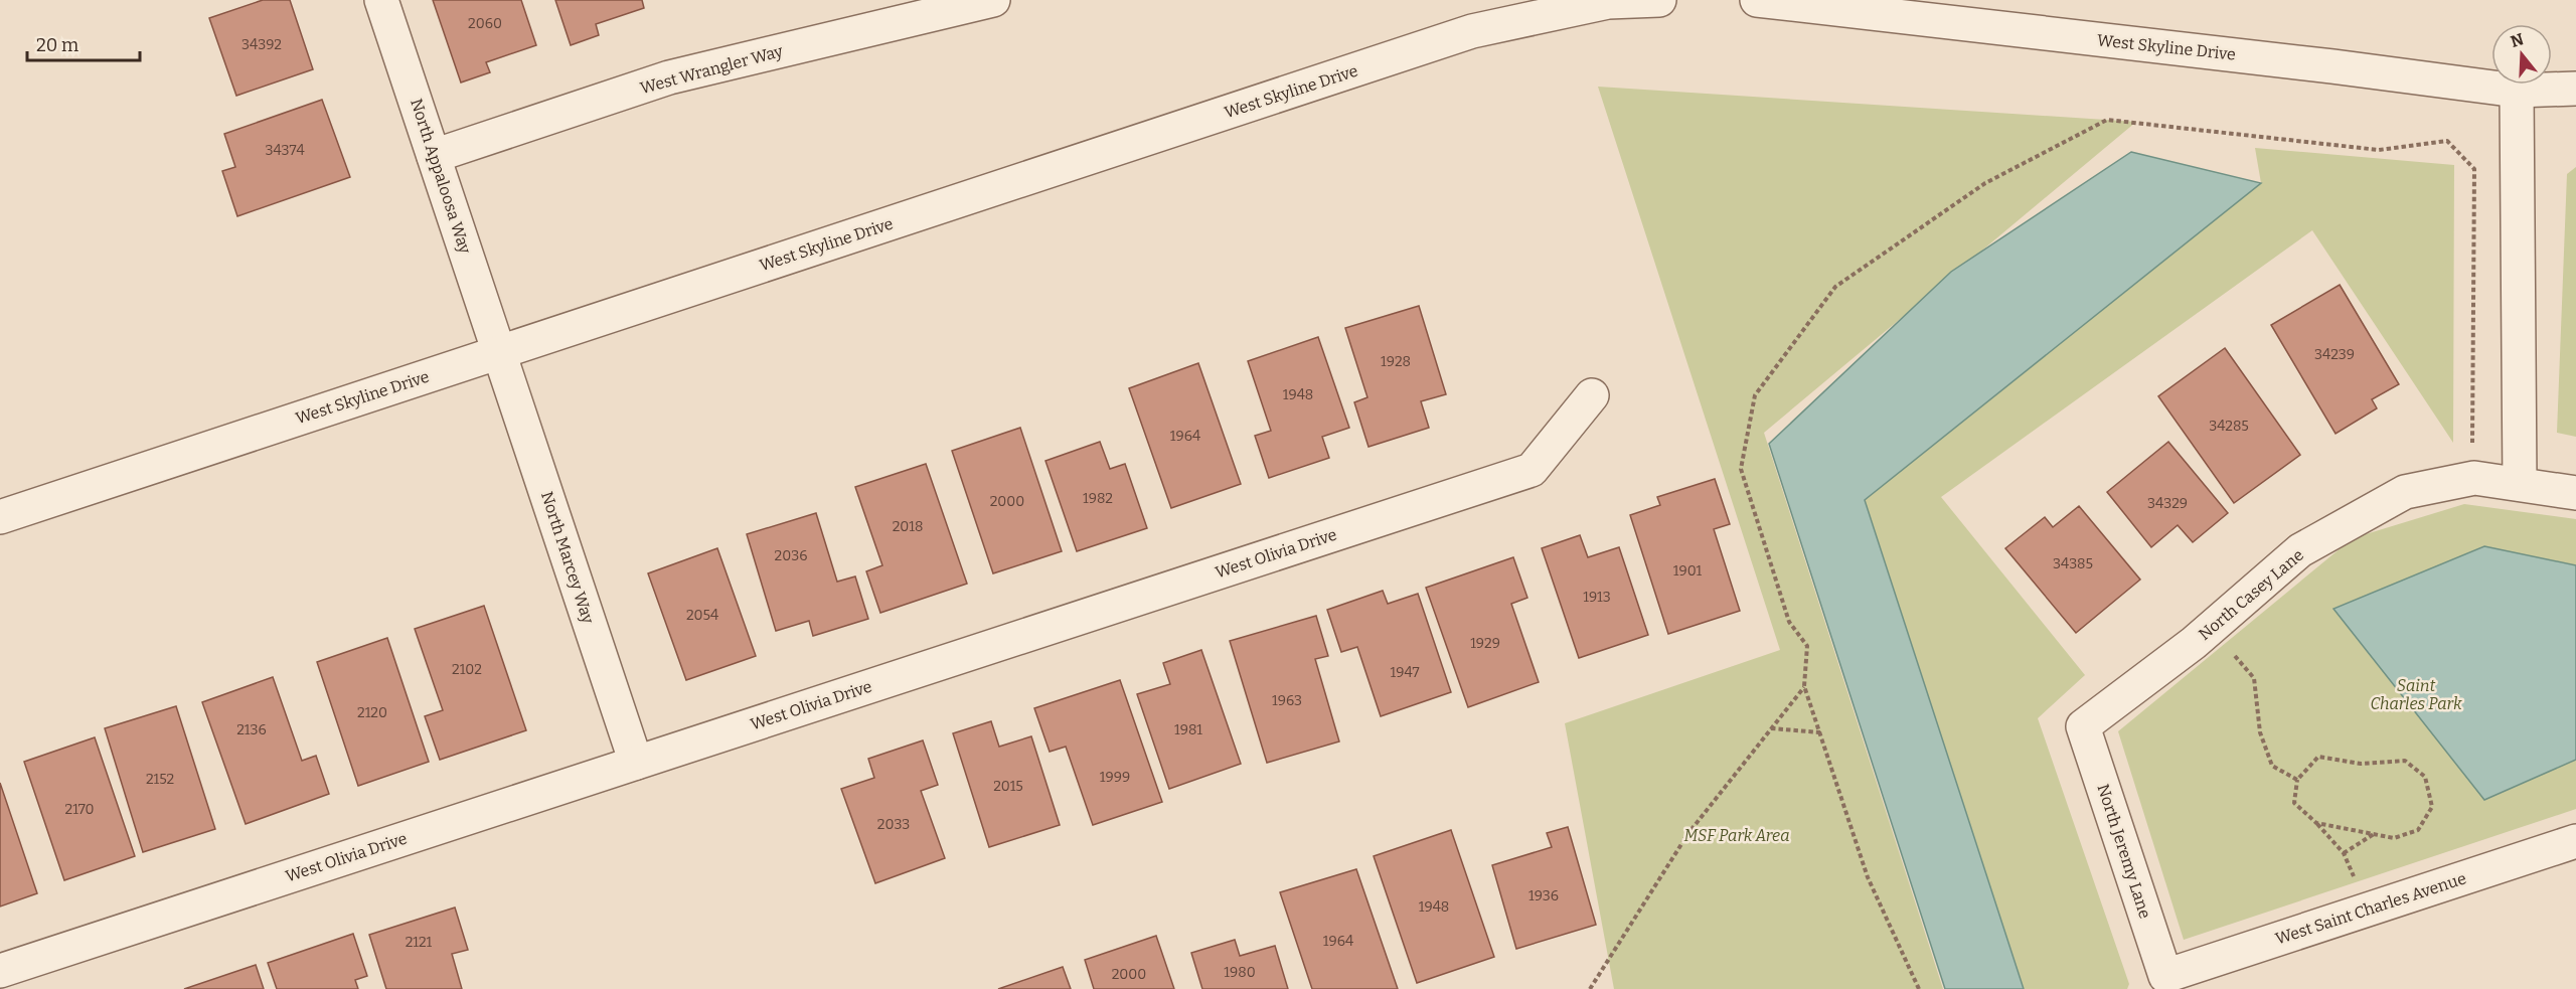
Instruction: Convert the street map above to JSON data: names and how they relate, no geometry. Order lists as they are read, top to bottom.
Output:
{
  "streets": {
    "street": [
      "West Skyline Drive",
      "West Wrangler Way",
      "North Appaloosa Way",
      "West Olivia Drive",
      "North Marcey Way",
      "North Casey Lane",
      "North Jeremy Lane",
      "West Saint Charles Avenue"
    ]
  },
  "crossings": [
    ["West Skyline Drive", "North Appaloosa Way"],
    ["West Skyline Drive", "North Marcey Way"],
    ["West Wrangler Way", "North Appaloosa Way"],
    ["North Appaloosa Way", "North Marcey Way"],
    ["West Olivia Drive", "North Marcey Way"],
    ["North Casey Lane", "North Jeremy Lane"],
    ["North Jeremy Lane", "West Saint Charles Avenue"]
  ],
  "parks": ["Saint Charles Park", "MSF Park Area"],
  "house_numbers": [
    "2060",
    "34392",
    "34374",
    "34239",
    "1928",
    "1948",
    "34285",
    "1964",
    "1982",
    "2000",
    "34329",
    "2018",
    "2036",
    "34385",
    "1901",
    "1913",
    "2054",
    "1929",
    "2102",
    "1947",
    "1963",
    "2120",
    "2136",
    "1981",
    "1999",
    "2152",
    "2015",
    "2170",
    "2033",
    "1936",
    "1948",
    "1964",
    "2121",
    "1980",
    "2000"
  ],
  "scale_bar": "20 m",
  "north": "top"
}
